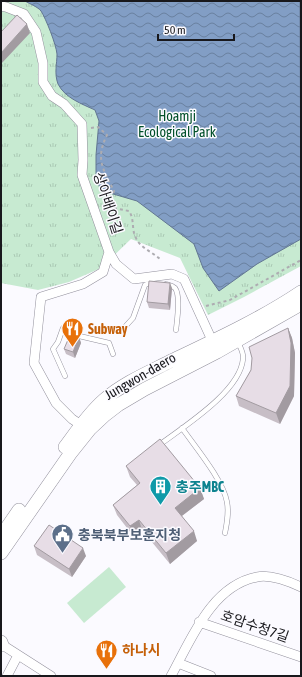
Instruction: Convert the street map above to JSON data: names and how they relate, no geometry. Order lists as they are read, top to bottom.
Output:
{
  "streets": {
    "main road": ["Jungwon-daero"],
    "street": ["상아배이길", "호암수청7길"]
  },
  "crossings": [
    ["상아배이길", "Jungwon-daero"]
  ],
  "parks": ["Hoamji Ecological Park"],
  "places": {
    "restaurant": ["Subway", "하나시"],
    "building": ["충주MBC"],
    "public building": ["충북북부보훈지청"]
  },
  "scale_bar": "50 m"
}
